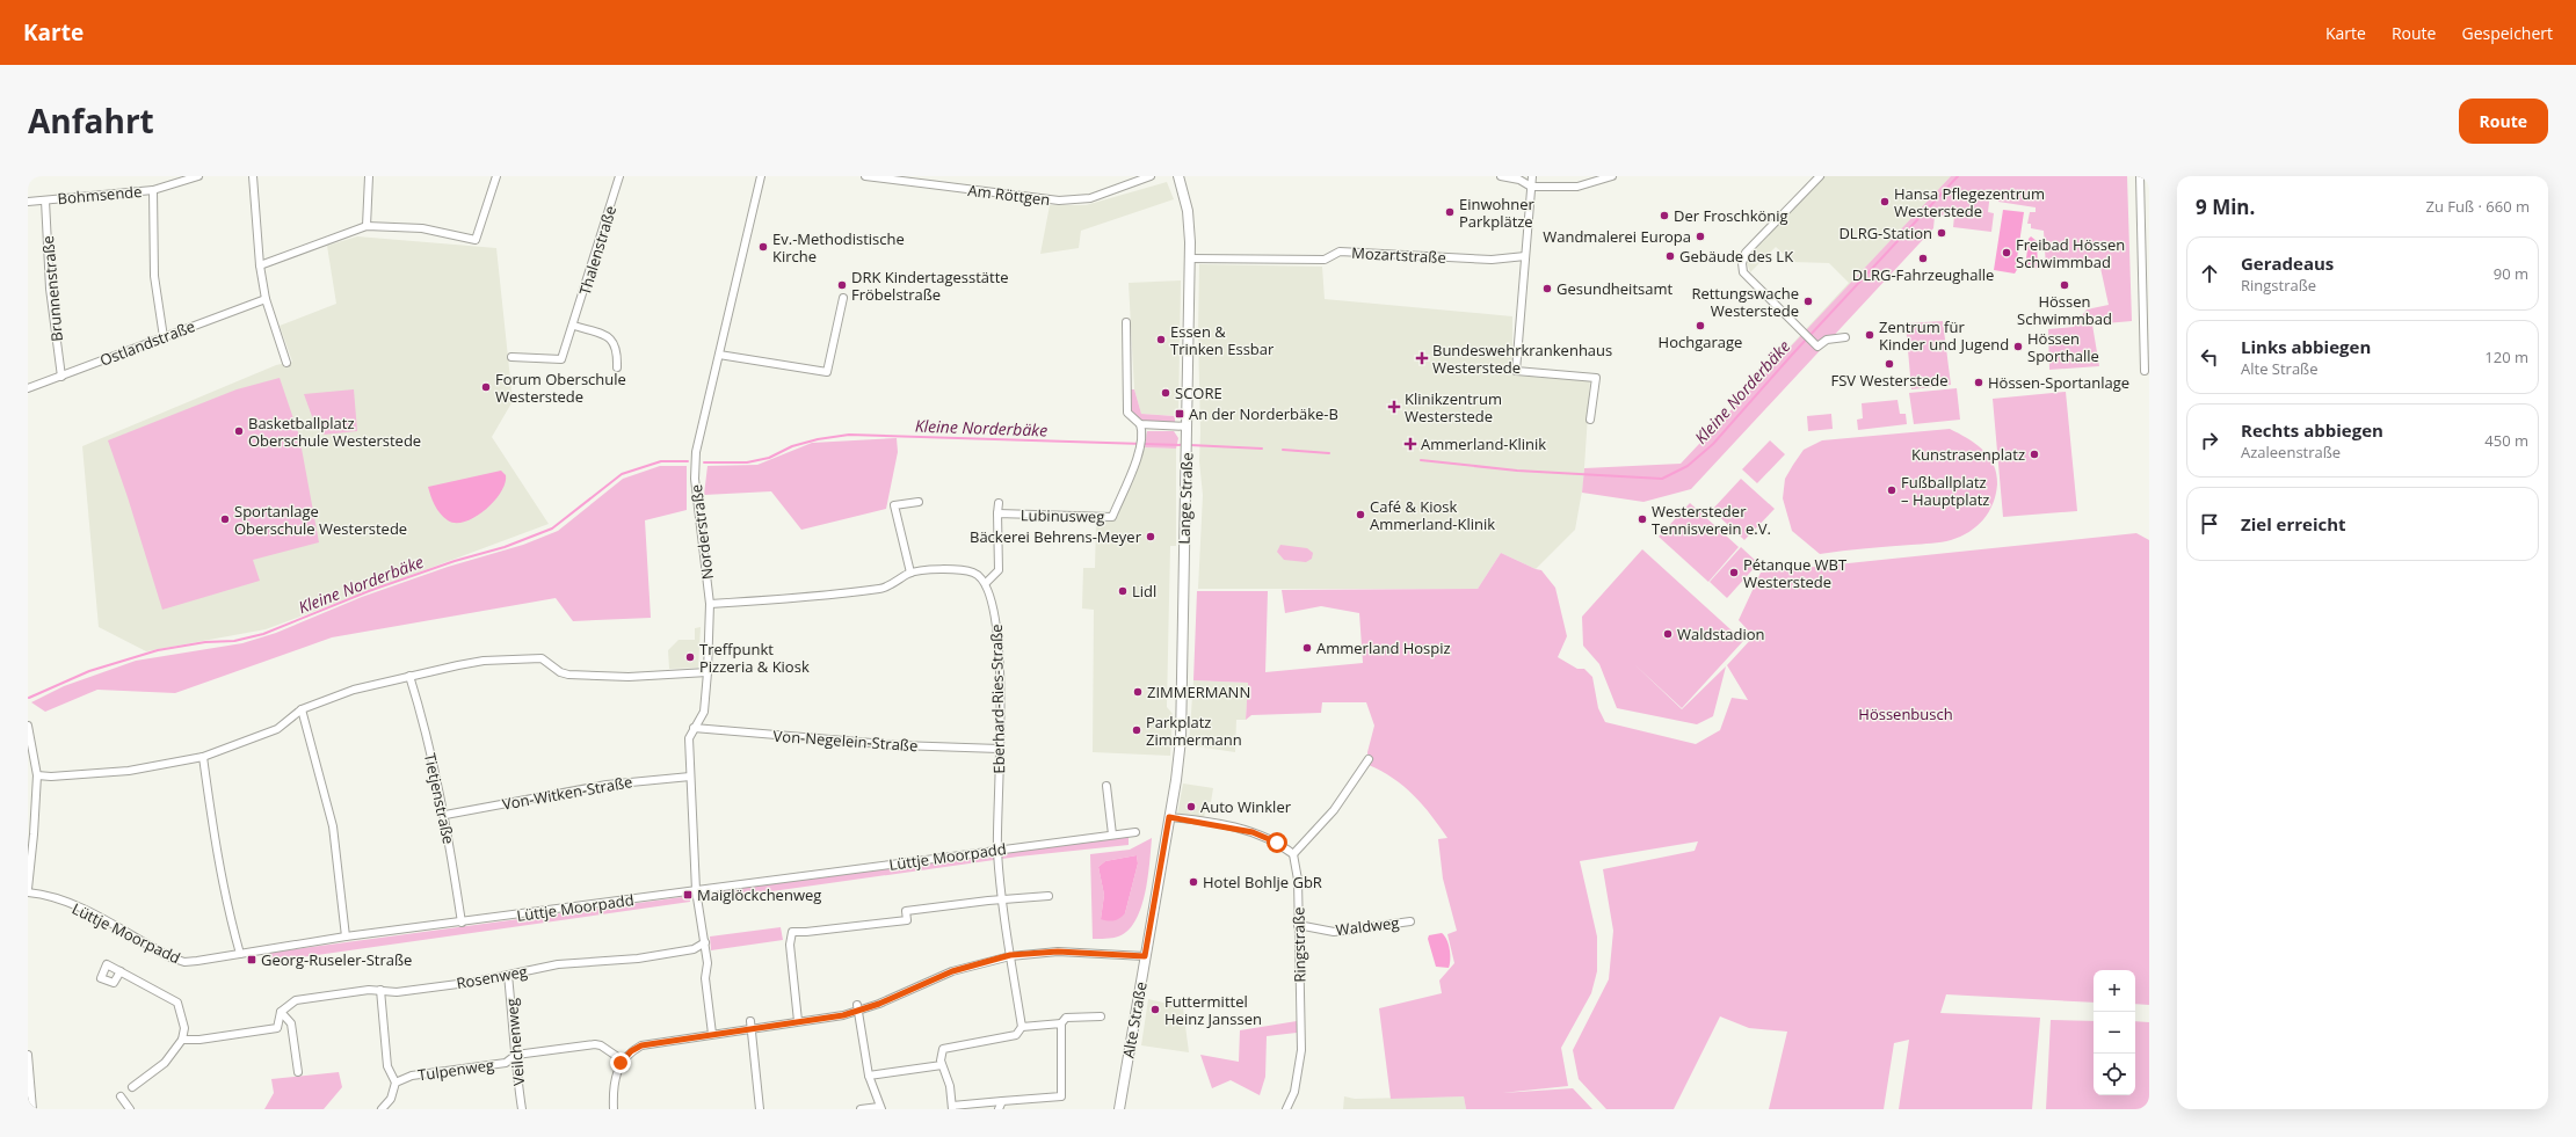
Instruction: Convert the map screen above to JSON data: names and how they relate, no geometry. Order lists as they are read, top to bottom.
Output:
{
  "streets": {
    "street": [
      "Bohmsende",
      "Am Röttgen",
      "Thalenstraße",
      "Mozartstraße",
      "Brunnenstraße",
      "Ostlandstraße",
      "Lange Straße",
      "Lubinusweg",
      "Norderstraße",
      "Eberhard-Ries-Straße",
      "Von-Negelein-Straße",
      "Von-Witken-Straße",
      "Tietjenstraße",
      "Lüttje Moorpadd",
      "Waldweg",
      "Ringstraße",
      "Rosenweg",
      "Alte Straße",
      "Veilchenweg",
      "Tulpenweg"
    ]
  },
  "crossings": [
    ["Bohmsende", "Brunnenstraße"],
    ["Mozartstraße", "Lange Straße"],
    ["Brunnenstraße", "Ostlandstraße"],
    ["Lange Straße", "Alte Straße"],
    ["Lubinusweg", "Eberhard-Ries-Straße"],
    ["Norderstraße", "Von-Negelein-Straße"],
    ["Norderstraße", "Von-Witken-Straße"],
    ["Norderstraße", "Lüttje Moorpadd"],
    ["Eberhard-Ries-Straße", "Von-Negelein-Straße"],
    ["Eberhard-Ries-Straße", "Lüttje Moorpadd"],
    ["Von-Witken-Straße", "Tietjenstraße"],
    ["Tietjenstraße", "Lüttje Moorpadd"],
    ["Waldweg", "Ringstraße"],
    ["Rosenweg", "Veilchenweg"],
    ["Veilchenweg", "Tulpenweg"]
  ],
  "water": ["Kleine Norderbäke"],
  "parks": ["Hössenbusch"],
  "places": {
    "other": [
      "Hansa Pflegezentrum Westerstede",
      "Einwohner Parkplätze",
      "Der Froschkönig",
      "DLRG-Station",
      "Wandmalerei Europa",
      "Ev.-Methodistische Kirche",
      "Freibad Hössen Schwimmbad",
      "Gebäude des LK",
      "DLRG-Fahrzeughalle",
      "DRK Kindertagesstätte Fröbelstraße",
      "Hössen Schwimmbad",
      "Gesundheitsamt",
      "Rettungswache Westerstede",
      "Hochgarage",
      "Zentrum für Kinder und Jugend",
      "Essen & Trinken Essbar",
      "Hössen Sporthalle",
      "FSV Westerstede",
      "Hössen-Sportanlage",
      "Forum Oberschule Westerstede",
      "SCORE",
      "Basketballplatz Oberschule Westerstede",
      "Kunstrasenplatz",
      "Fußballplatz – Hauptplatz",
      "Café & Kiosk Ammerland-Klinik",
      "Sportanlage Oberschule Westerstede",
      "Westersteder Tennisverein e.V.",
      "Bäckerei Behrens-Meyer",
      "Pétanque WBT Westerstede",
      "Lidl",
      "Waldstadion",
      "Ammerland Hospiz",
      "Treffpunkt Pizzeria & Kiosk",
      "ZIMMERMANN",
      "Parkplatz Zimmermann",
      "Auto Winkler",
      "Hotel Bohlje GbR",
      "Futtermittel Heinz Janssen"
    ],
    "health": ["Bundeswehrkrankenhaus Westerstede", "Klinikzentrum Westerstede", "Ammerland-Klinik"],
    "transit": ["An der Norderbäke-B", "Maiglöckchenweg", "Georg-Ruseler-Straße"]
  },
  "page": {
    "header": "Karte",
    "nav": ["Karte", "Route", "Gespeichert"],
    "title": "Anfahrt",
    "buttons": "Route",
    "heading": ["9 Min.", "Zu Fuß · 660 m"],
    "list": [
      ["Geradeaus", "Ringstraße", "90 m"],
      ["Links abbiegen", "Alte Straße", "120 m"],
      ["Rechts abbiegen", "Azaleenstraße", "450 m"],
      "Ziel erreicht"
    ],
    "map_buttons": ["+", "−"]
  }
}
